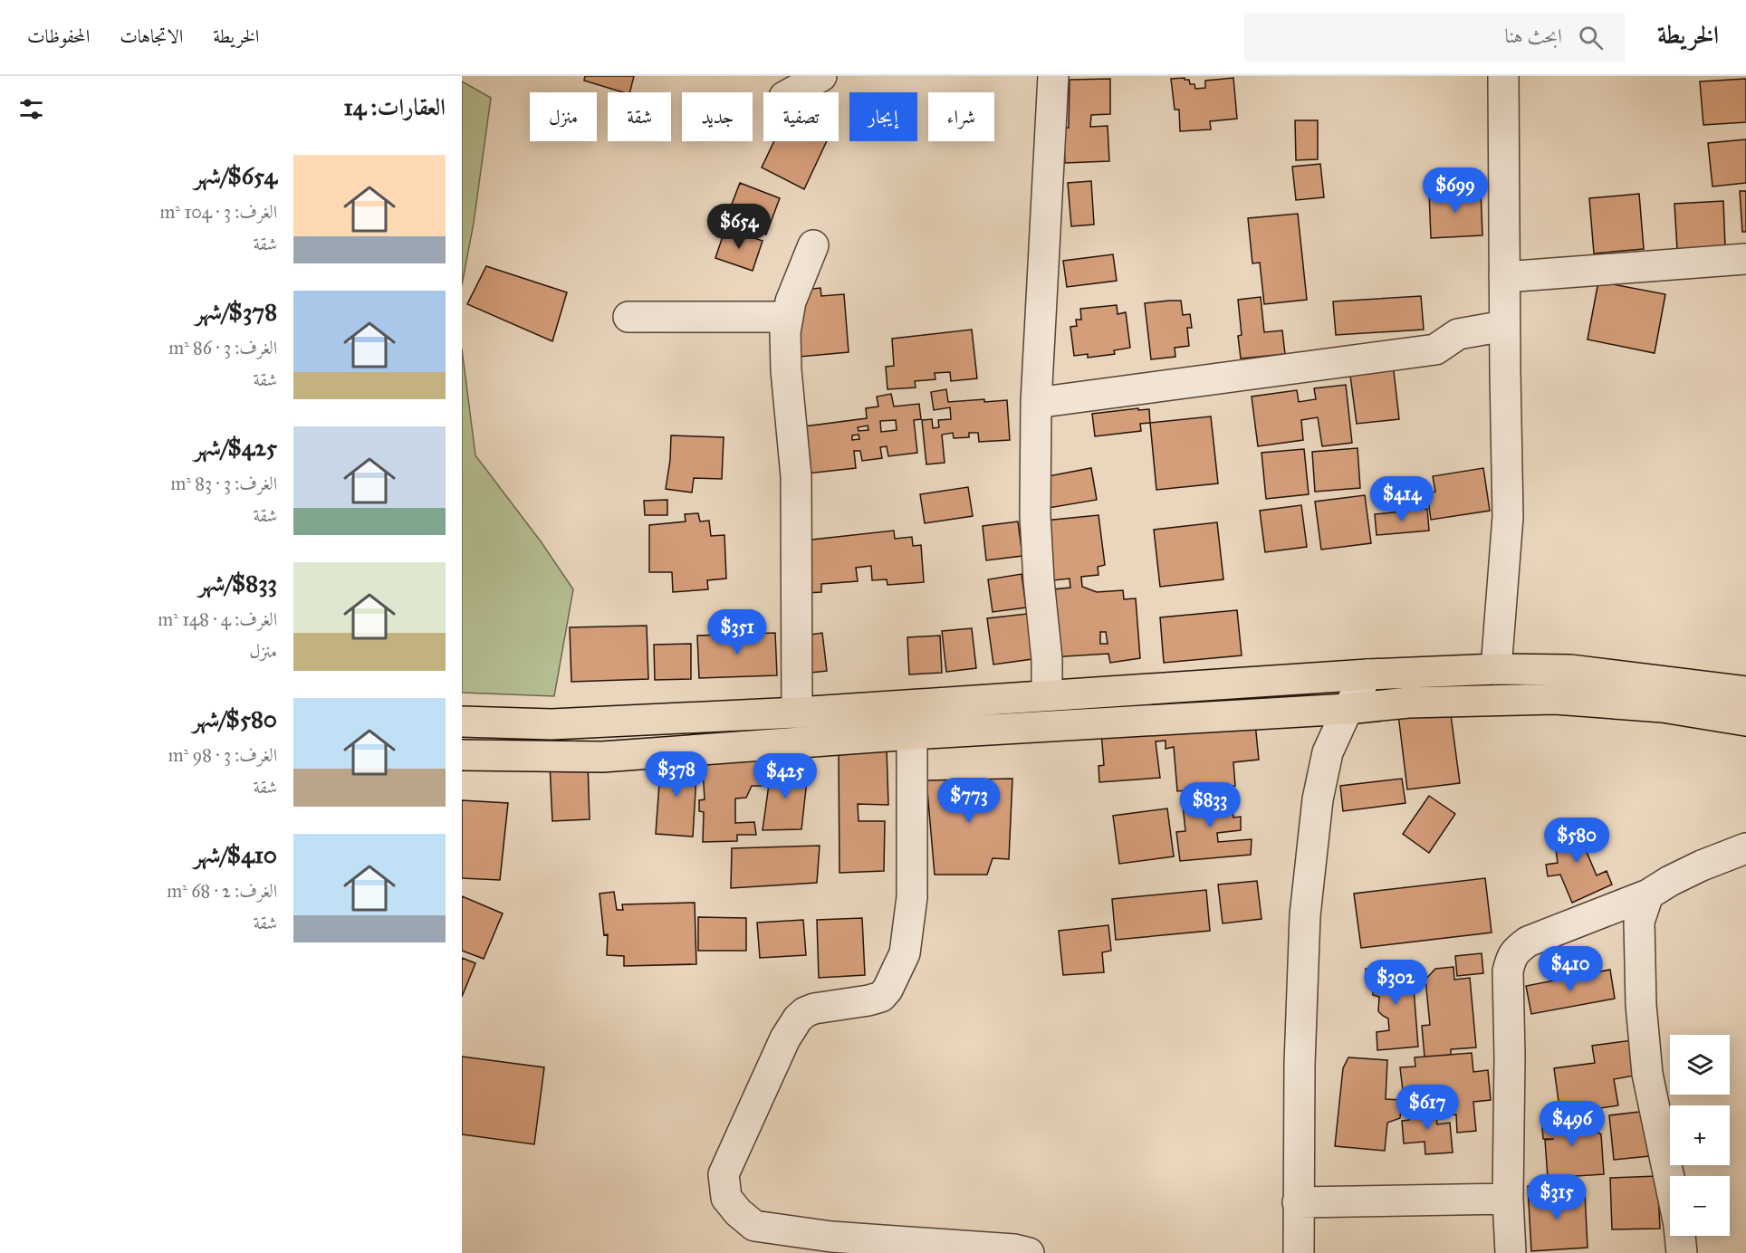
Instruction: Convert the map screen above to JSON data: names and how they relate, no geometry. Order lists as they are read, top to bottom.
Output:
{
  "page": {
    "header": "الخريطة",
    "search": "ابحث هنا",
    "nav": ["الخريطة", "الاتجاهات", "المحفوظات"],
    "heading": "العقارات: 14",
    "chip": [
      "شراء",
      "إيجار",
      "تصفية",
      "جديد",
      "شقة",
      "منزل"
    ],
    "list": [
      {
        "name": "$654/شهر",
        "note": "الغرف: 3 · 104 m² · شقة"
      },
      {
        "name": "$378/شهر",
        "note": "الغرف: 3 · 86 m² · شقة"
      },
      {
        "name": "$425/شهر",
        "note": "الغرف: 3 · 83 m² · شقة"
      },
      {
        "name": "$833/شهر",
        "note": "الغرف: 4 · 148 m² · منزل"
      },
      {
        "name": "$580/شهر",
        "note": "الغرف: 3 · 98 m² · شقة"
      },
      {
        "name": "$410/شهر",
        "note": "الغرف: 2 · 68 m² · شقة"
      }
    ],
    "price": [
      "$699",
      "$654",
      "$414",
      "$351",
      "$378",
      "$425",
      "$773",
      "$833",
      "$580",
      "$410",
      "$302",
      "$617",
      "$496",
      "$315"
    ],
    "map_buttons": ["+", "−"]
  }
}
